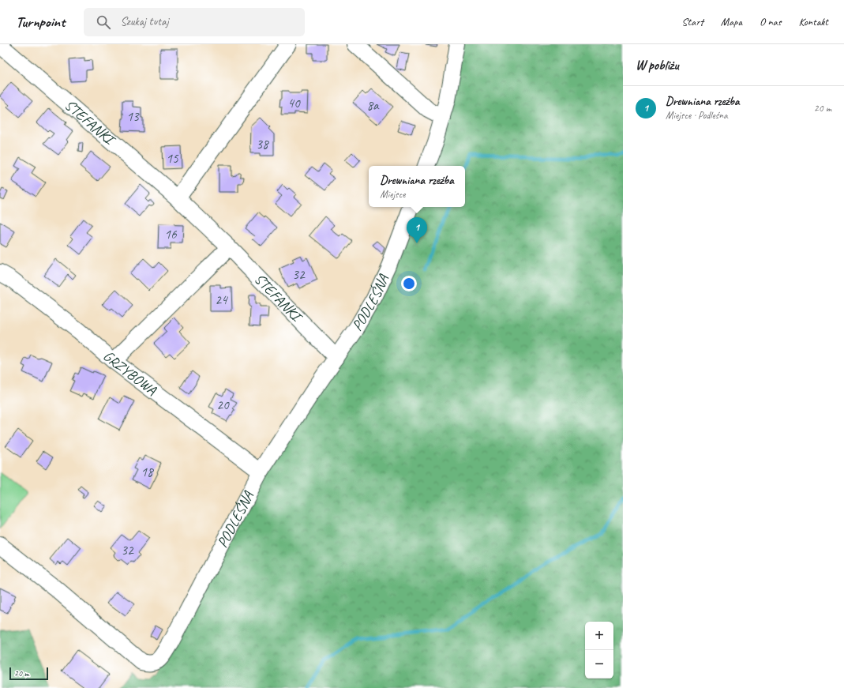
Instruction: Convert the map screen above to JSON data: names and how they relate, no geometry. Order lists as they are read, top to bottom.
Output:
{
  "streets": {
    "street": ["STEFANKI", "PODLEŚNA", "GRZYBOWA"]
  },
  "crossings": [
    ["STEFANKI", "PODLEŚNA"],
    ["PODLEŚNA", "GRZYBOWA"]
  ],
  "house_numbers": [
    "40",
    "8a",
    "13",
    "38",
    "15",
    "16",
    "32",
    "24",
    "20",
    "18",
    "32"
  ],
  "scale_bar": "20 m",
  "page": {
    "header": "Turnpoint",
    "search": "Szukaj tutaj",
    "nav": [
      "Start",
      "Mapa",
      "O nas",
      "Kontakt"
    ],
    "heading": "W pobliżu",
    "list": [
      {
        "mark": "1",
        "name": "Drewniana rzeźba",
        "note": "Miejsce · Podleśna",
        "value": "20 m"
      }
    ],
    "popup": ["Drewniana rzeźba", "Miejsce"],
    "pins": "1",
    "map_buttons": ["+", "−"],
    "scale": "20 m"
  }
}
